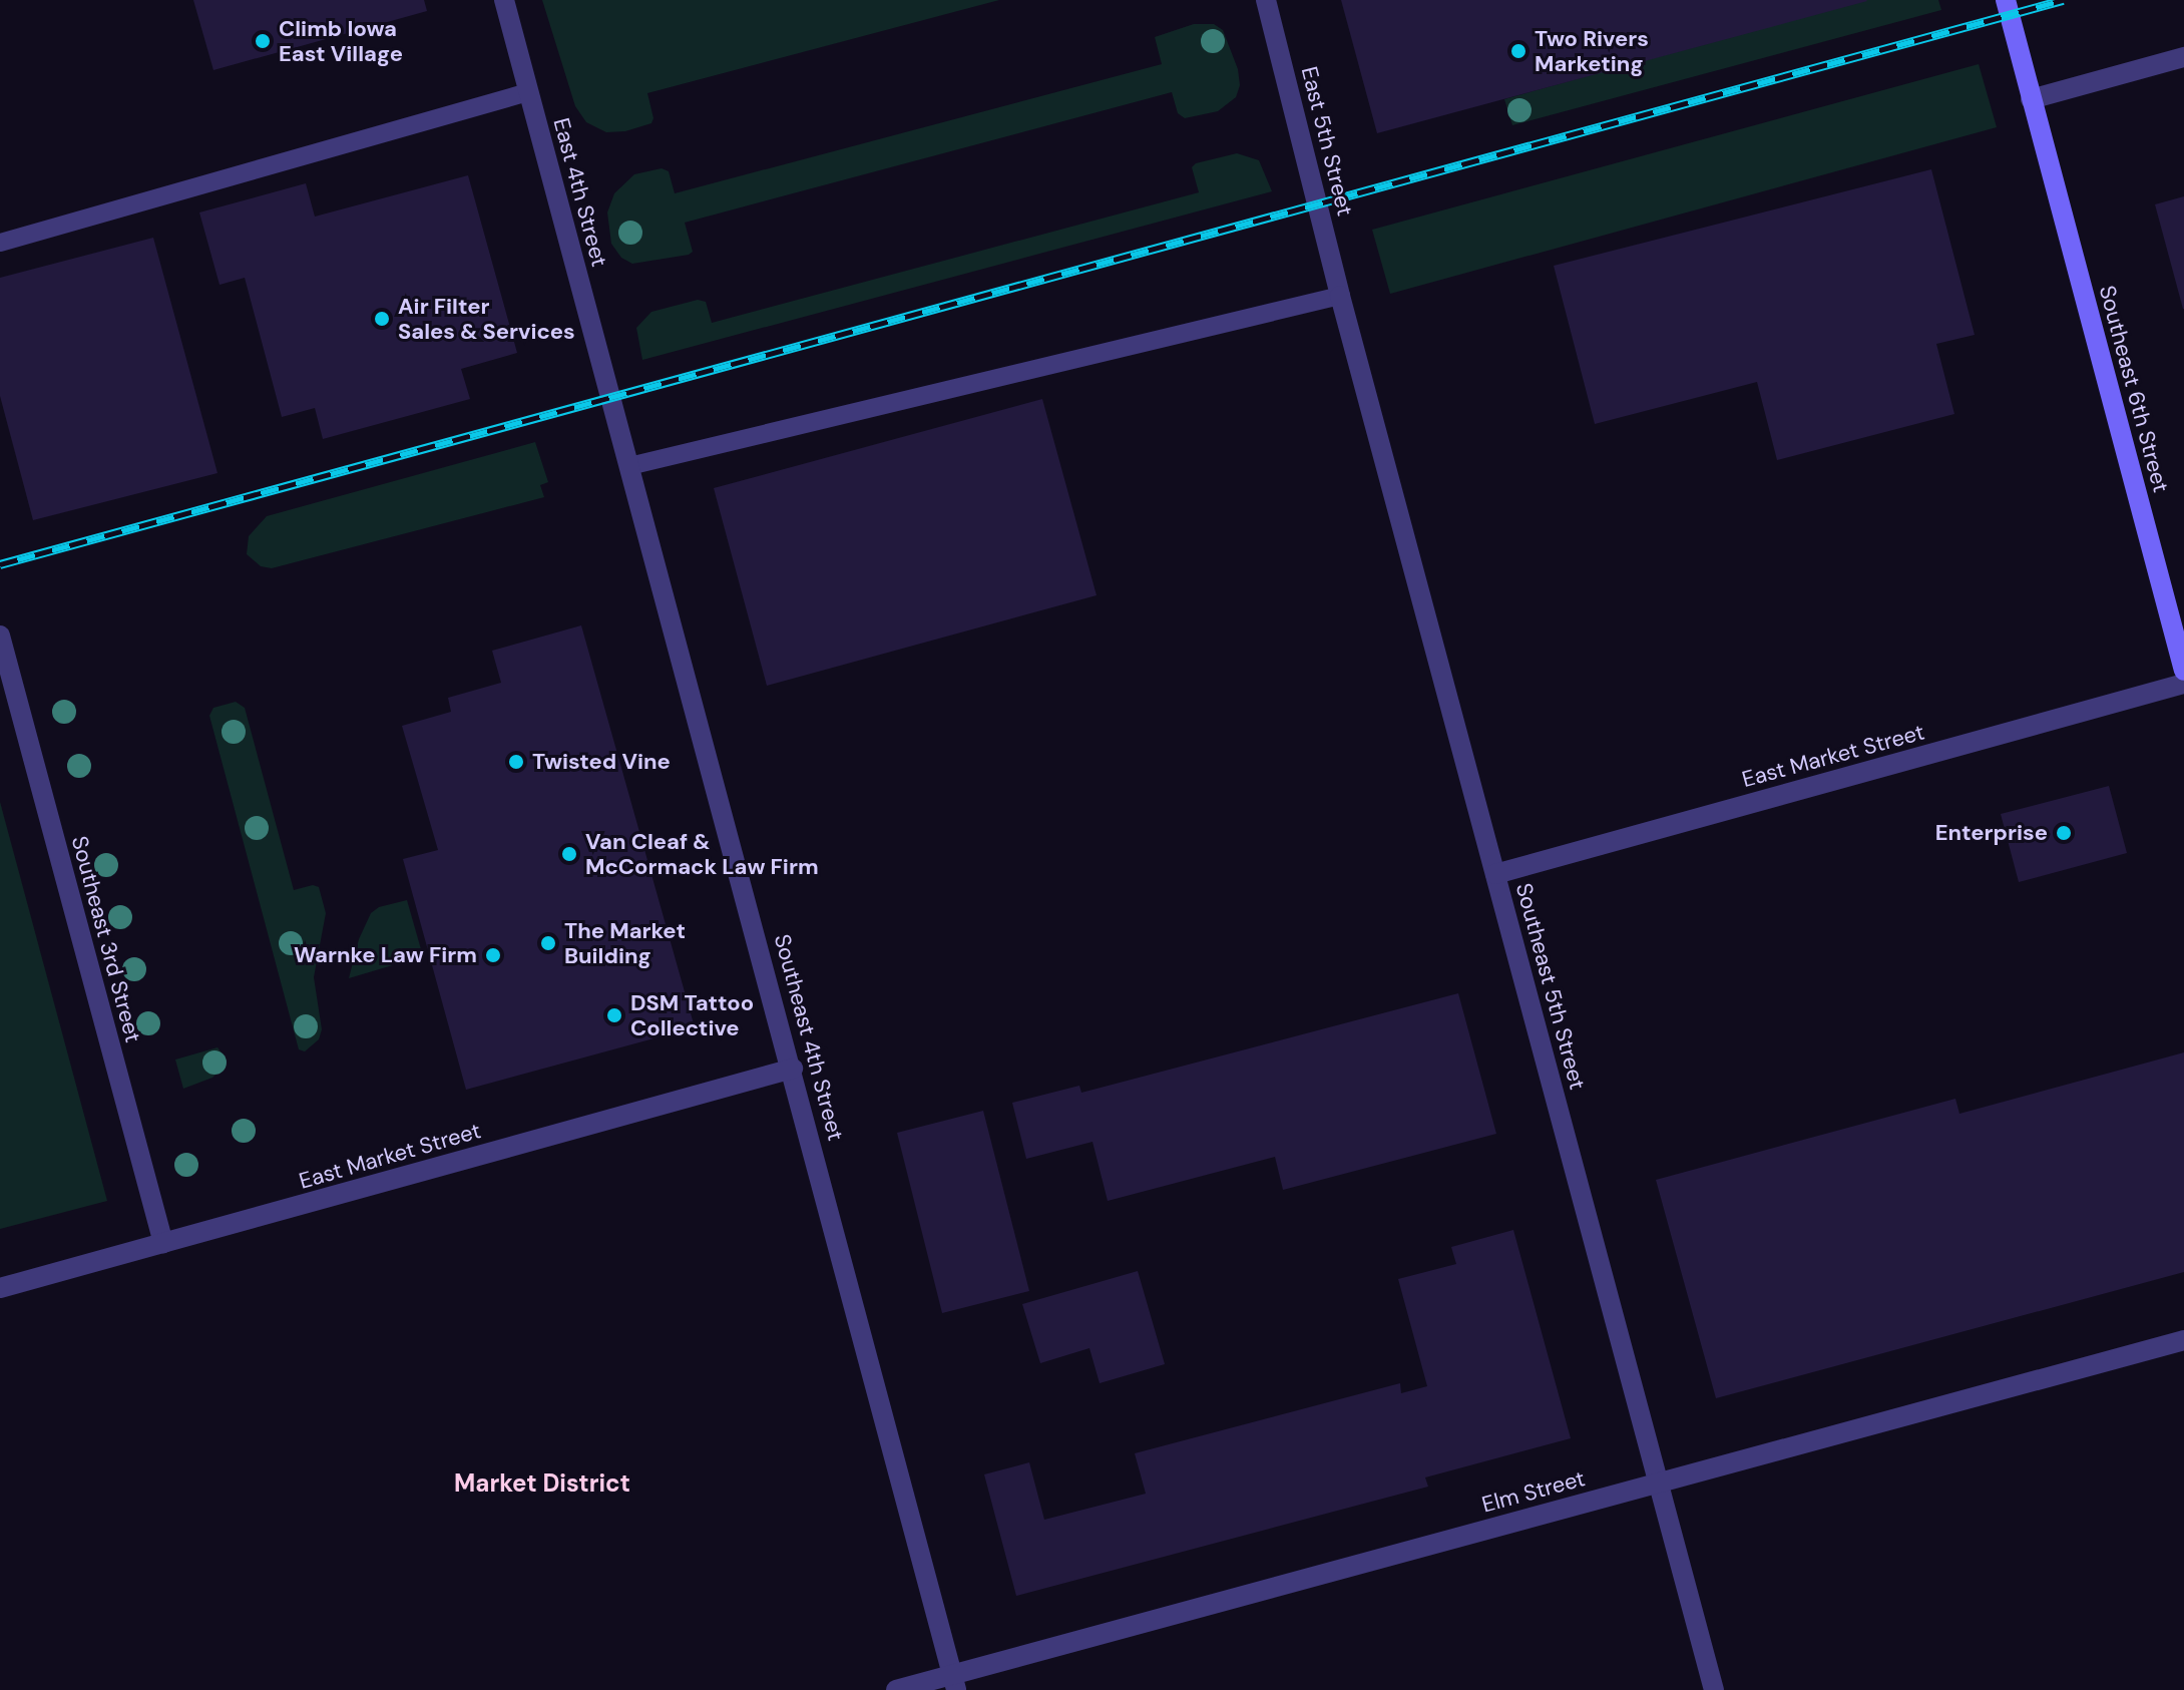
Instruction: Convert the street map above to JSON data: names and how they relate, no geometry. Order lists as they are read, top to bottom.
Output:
{
  "streets": {
    "main road": ["Southeast 6th Street"],
    "street": [
      "East 5th Street",
      "East 4th Street",
      "East Market Street",
      "Southeast 3rd Street",
      "Southeast 5th Street",
      "Southeast 4th Street",
      "Elm Street"
    ]
  },
  "crossings": [
    ["East 5th Street", "Southeast 5th Street"],
    ["East 4th Street", "Southeast 4th Street"],
    ["East Market Street", "Southeast 3rd Street"],
    ["East Market Street", "Southeast 5th Street"],
    ["East Market Street", "Southeast 4th Street"],
    ["Southeast 5th Street", "Elm Street"],
    ["Southeast 4th Street", "Elm Street"]
  ],
  "districts": ["Market District"],
  "places": [
    "Climb Iowa East Village",
    "Two Rivers Marketing",
    "Air Filter Sales & Services",
    "Twisted Vine",
    "Enterprise",
    "Van Cleaf & McCormack Law Firm",
    "The Market Building",
    "Warnke Law Firm",
    "DSM Tattoo Collective"
  ]
}
